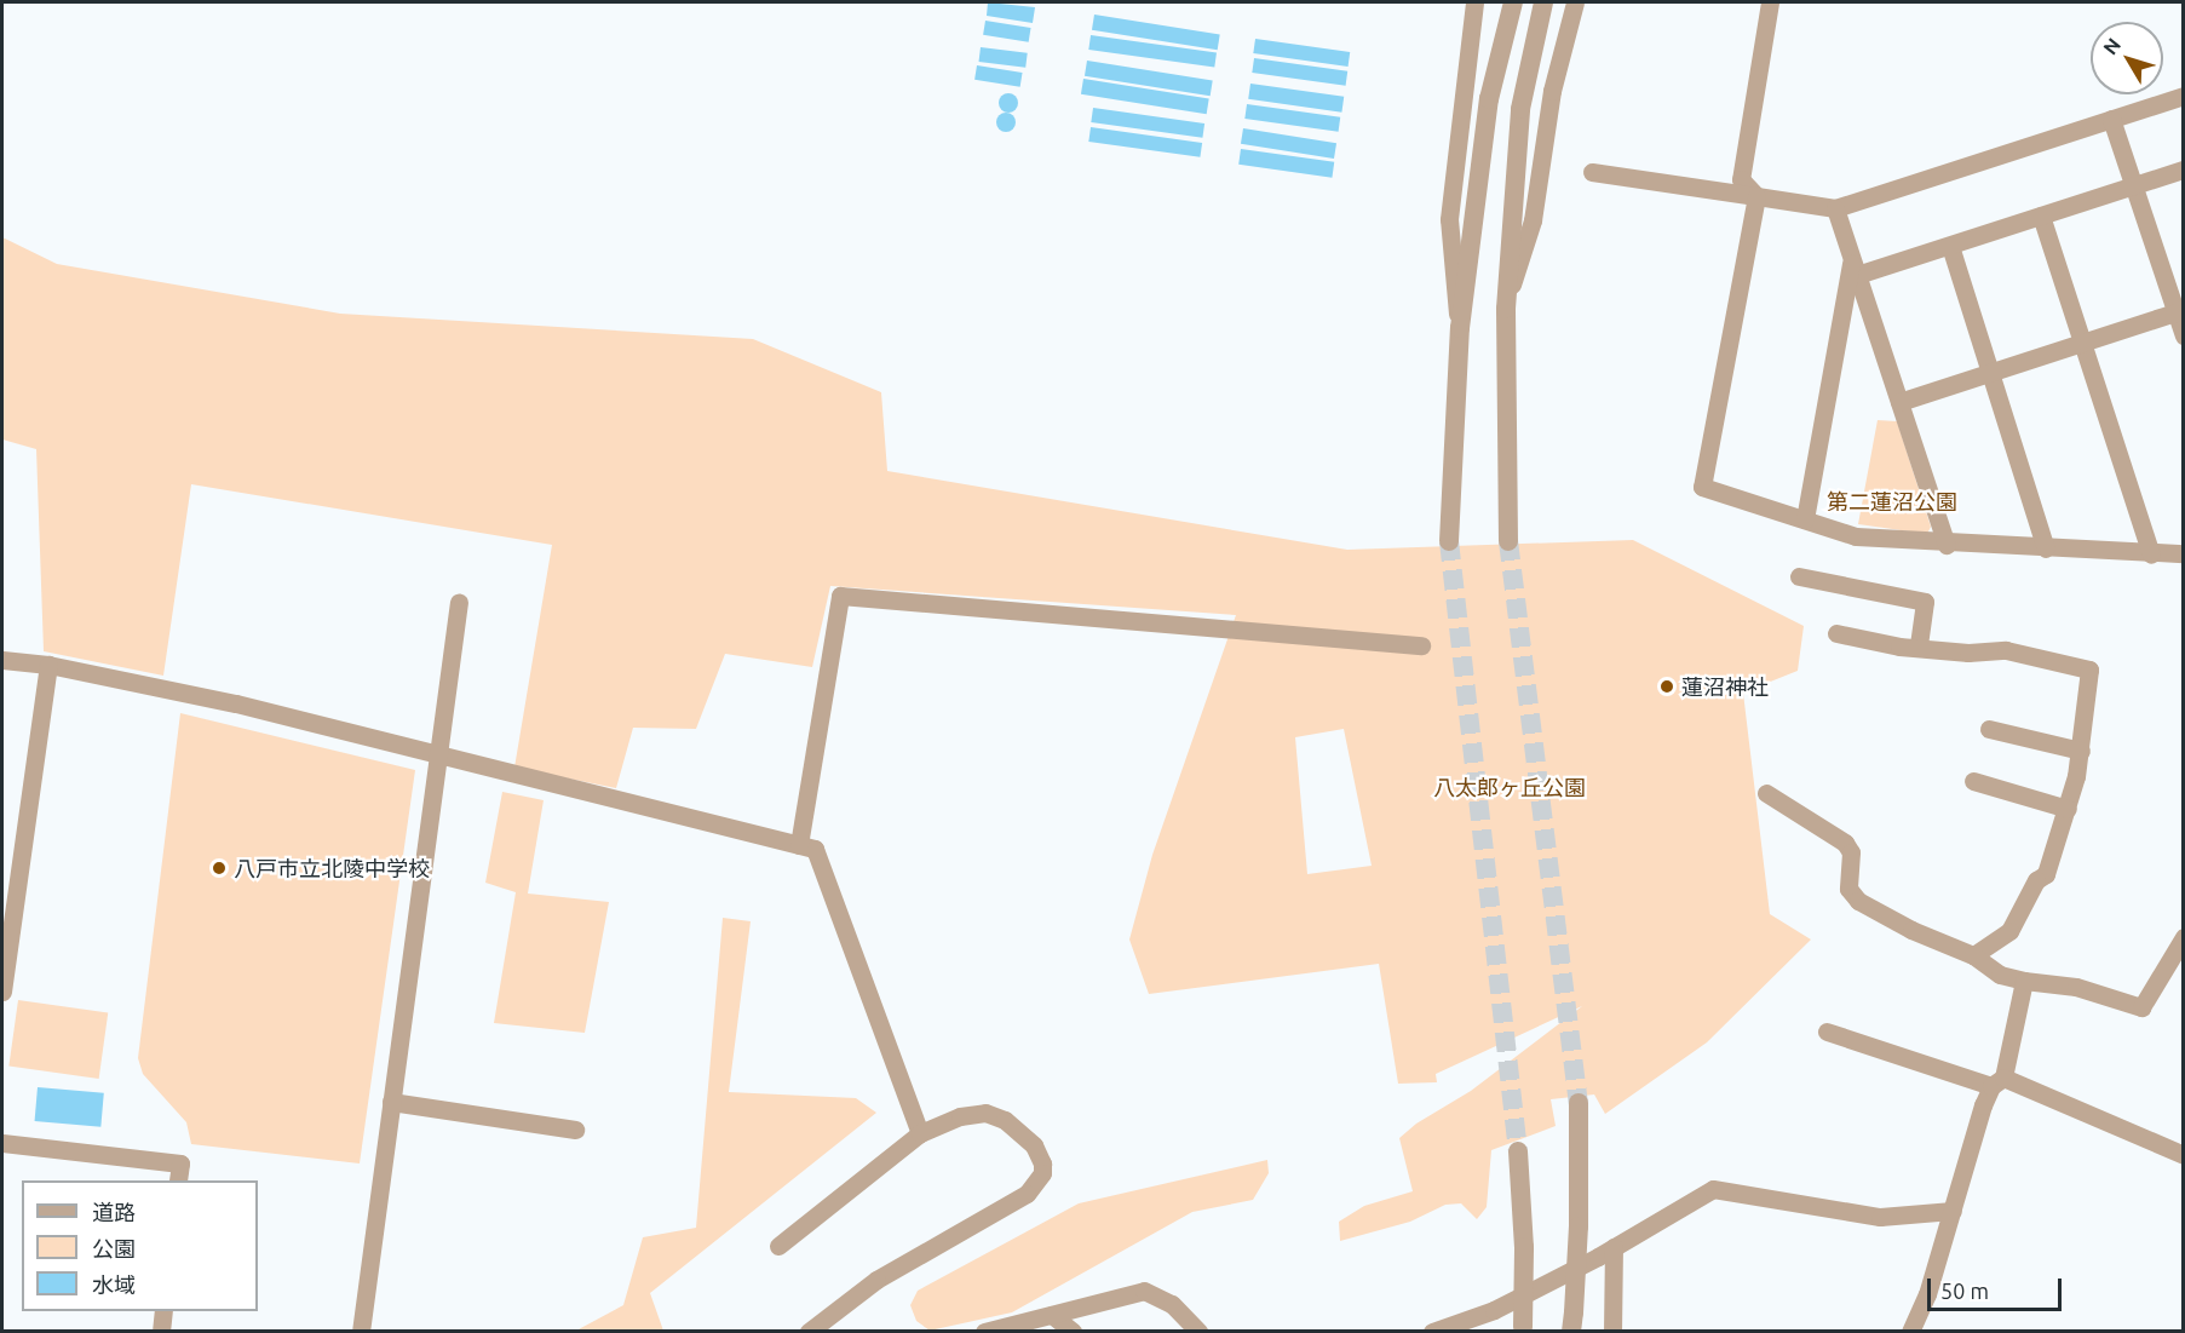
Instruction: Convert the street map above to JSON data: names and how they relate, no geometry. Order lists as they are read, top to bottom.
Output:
{
  "parks": ["第二蓮沼公園", "八太郎ヶ丘公園"],
  "places": ["蓮沼神社", "八戸市立北陵中学校"],
  "legend": ["道路", "公園", "水域"],
  "scale_bar": "50 m",
  "north": "top left"
}
